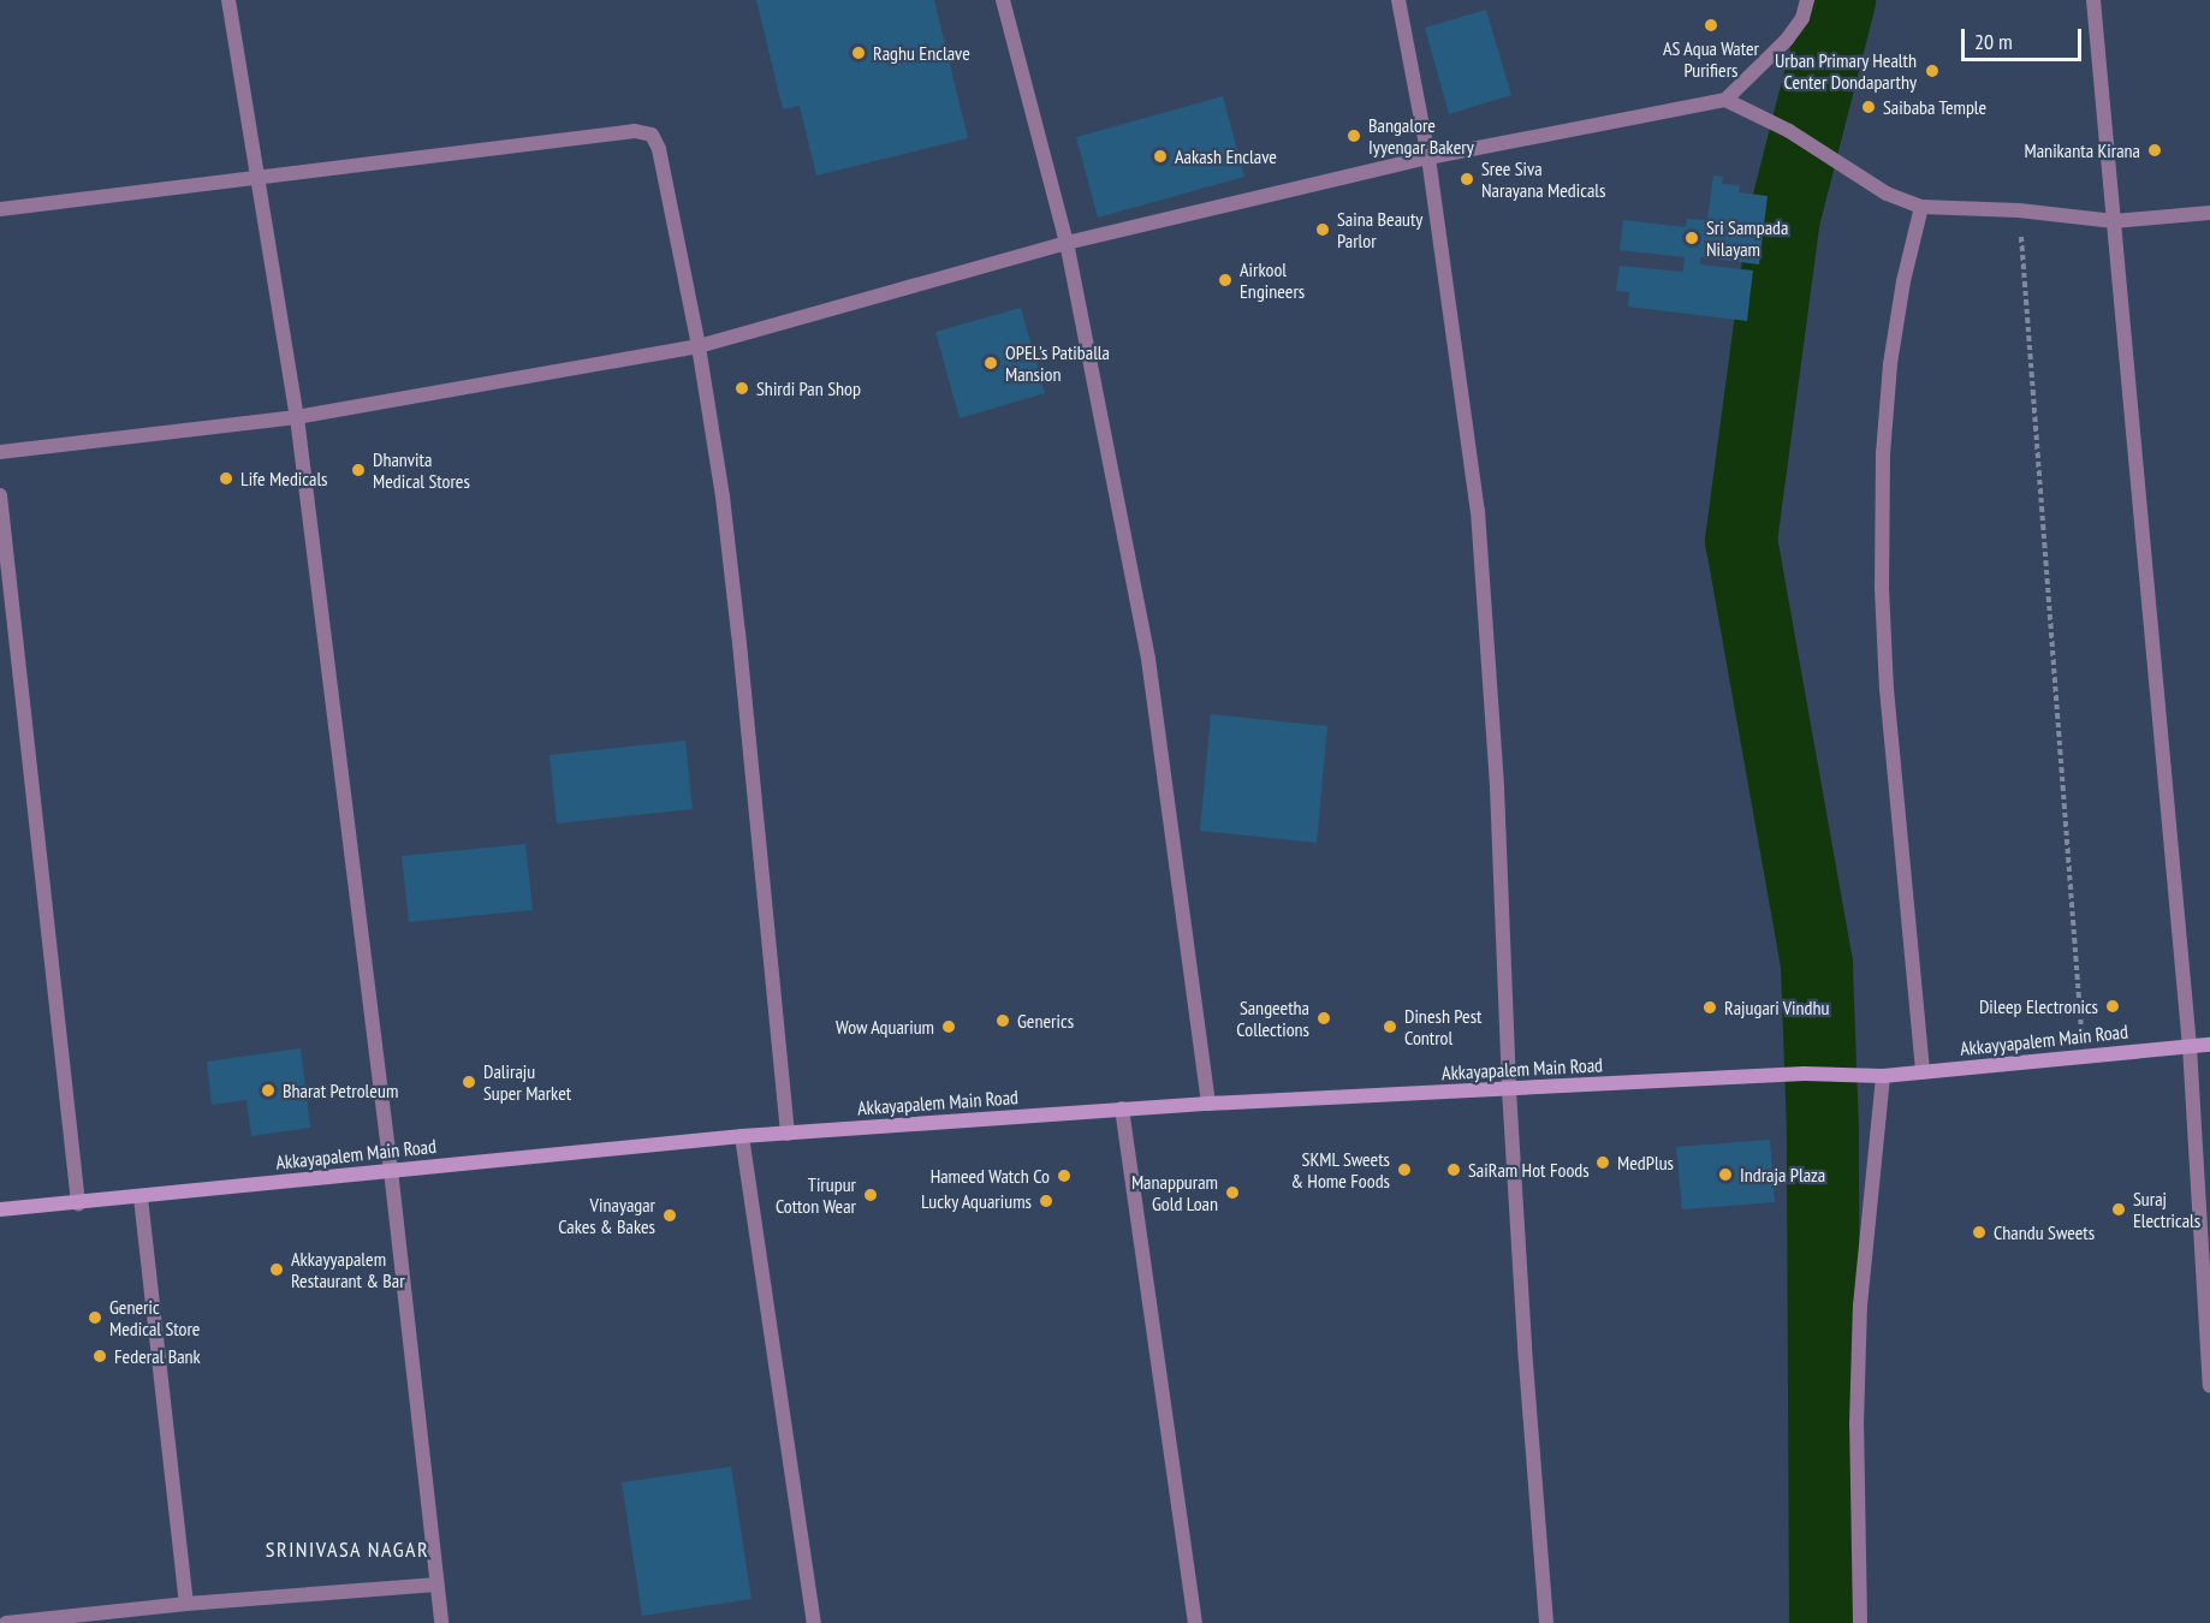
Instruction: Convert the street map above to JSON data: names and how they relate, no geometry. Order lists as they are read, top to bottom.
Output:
{
  "streets": {
    "main road": ["Akkayyapalem Main Road", "Akkayapalem Main Road"]
  },
  "crossings": [
    ["Akkayyapalem Main Road", "Akkayapalem Main Road"]
  ],
  "districts": ["SRINIVASA NAGAR"],
  "places": [
    "AS Aqua Water Purifiers",
    "Raghu Enclave",
    "Urban Primary Health Center Dondaparthy",
    "Saibaba Temple",
    "Bangalore Iyyengar Bakery",
    "Manikanta Kirana",
    "Aakash Enclave",
    "Sree Siva Narayana Medicals",
    "Saina Beauty Parlor",
    "Sri Sampada Nilayam",
    "Airkool Engineers",
    "OPEL's Patiballa Mansion",
    "Shirdi Pan Shop",
    "Dhanvita Medical Stores",
    "Life Medicals",
    "Dileep Electronics",
    "Rajugari Vindhu",
    "Sangeetha Collections",
    "Generics",
    "Wow Aquarium",
    "Dinesh Pest Control",
    "Daliraju Super Market",
    "Bharat Petroleum",
    "MedPlus",
    "SKML Sweets & Home Foods",
    "SaiRam Hot Foods",
    "Indraja Plaza",
    "Hameed Watch Co",
    "Manappuram Gold Loan",
    "Tirupur Cotton Wear",
    "Lucky Aquariums",
    "Suraj Electricals",
    "Vinayagar Cakes & Bakes",
    "Chandu Sweets",
    "Akkayyapalem Restaurant & Bar",
    "Generic Medical Store",
    "Federal Bank"
  ],
  "scale_bar": "20 m"
}
